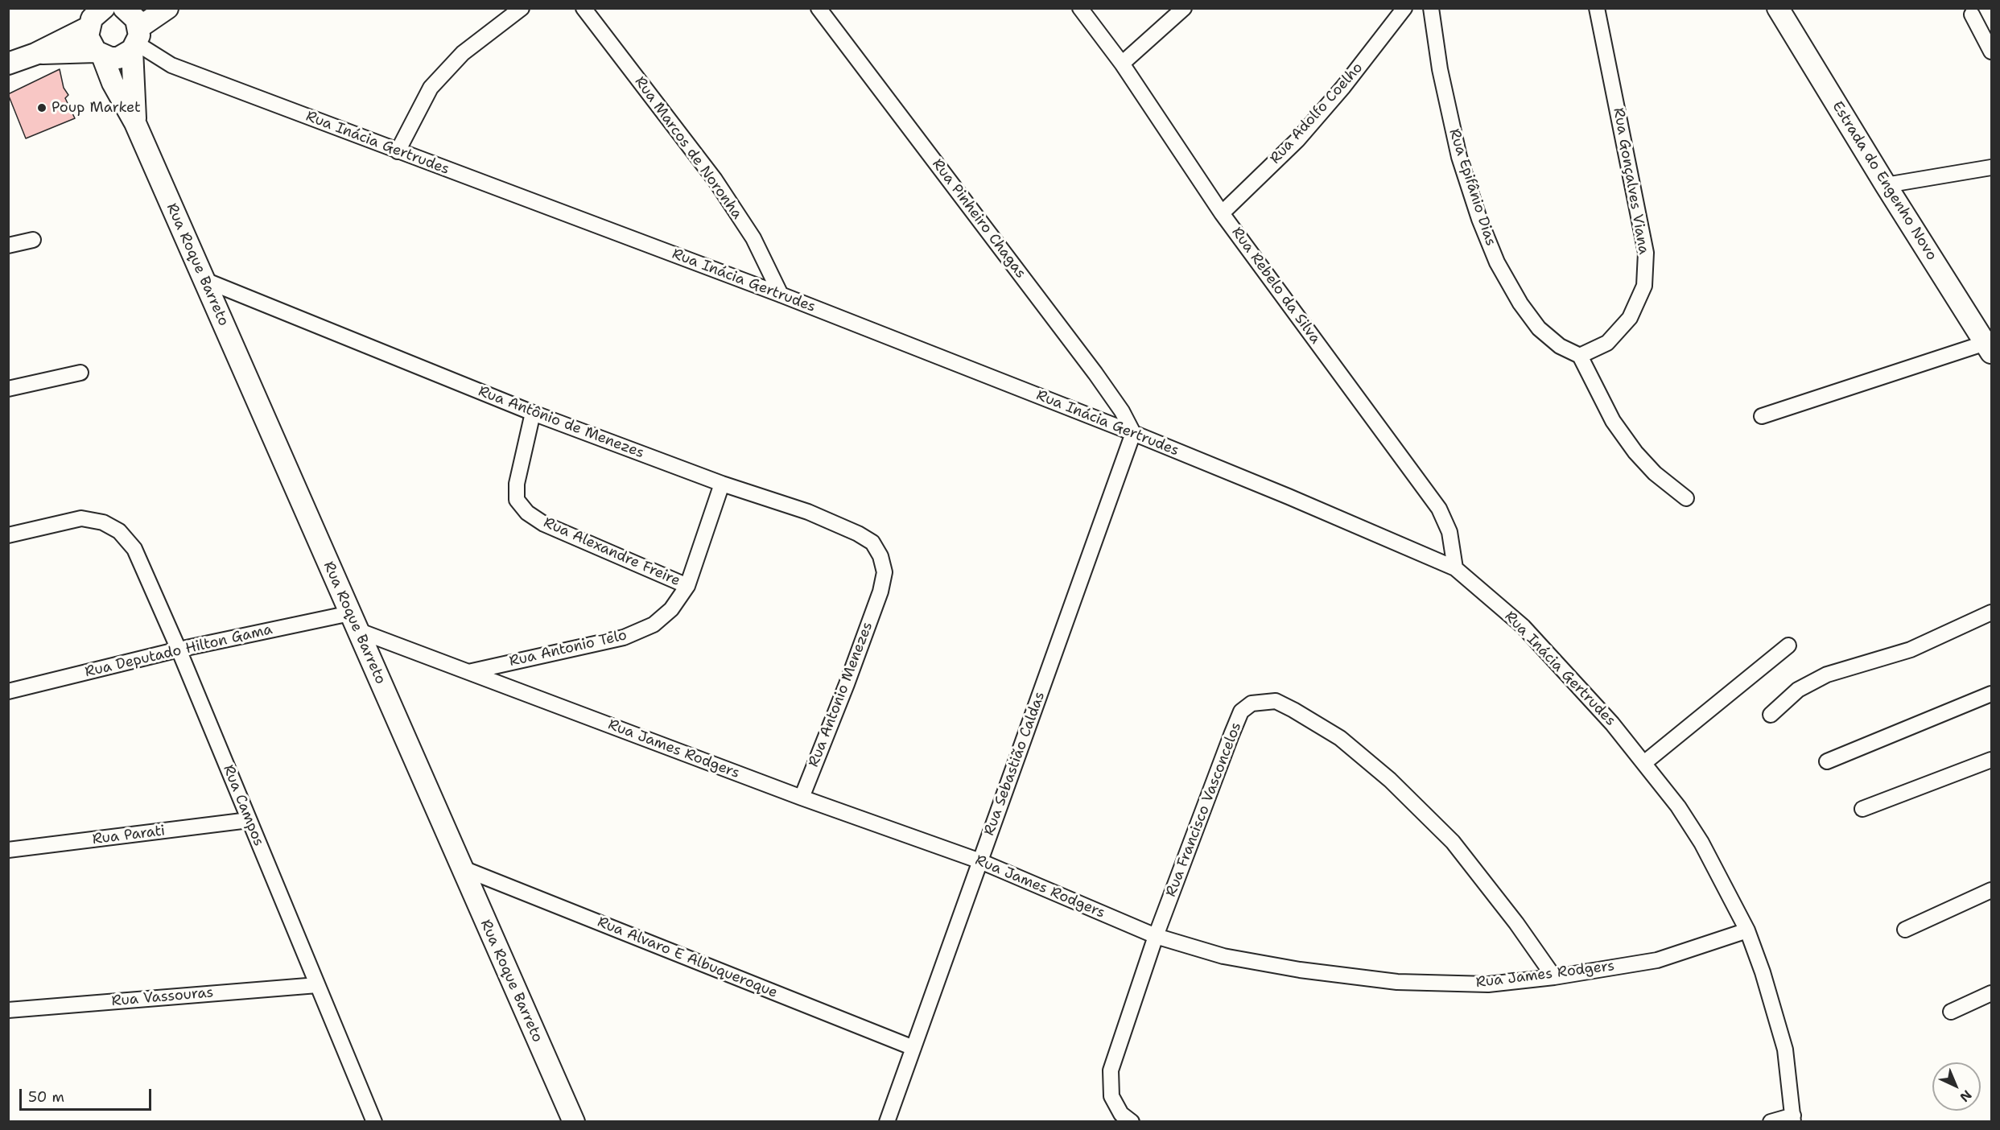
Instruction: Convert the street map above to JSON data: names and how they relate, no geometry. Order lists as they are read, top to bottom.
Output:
{
  "streets": {
    "street": [
      "Rua Adolfo Coelho",
      "Rua Inácia Gertrudes",
      "Rua Marcos de Noronha",
      "Rua Gonçalves Viana",
      "Estrada do Engenho Novo",
      "Rua Epifânio Dias",
      "Rua Pinheiro Chagas",
      "Rua Roque Barreto",
      "Rua Rebelo da Silva",
      "Rua Antônio de Menezes",
      "Rua Alexandre Freire",
      "Rua Antonio Telo",
      "Rua Deputado Hilton Gama",
      "Rua Antonio Menezes",
      "Rua James Rodgers",
      "Rua Sebastião Caldas",
      "Rua Campos",
      "Rua Francisco Vasconcelos",
      "Rua Parati",
      "Rua Alvaro E Albuqueroque",
      "Rua Vassouras"
    ]
  },
  "crossings": [
    ["Rua Adolfo Coelho", "Rua Rebelo da Silva"],
    ["Rua Inácia Gertrudes", "Rua Marcos de Noronha"],
    ["Rua Inácia Gertrudes", "Rua Pinheiro Chagas"],
    ["Rua Inácia Gertrudes", "Rua Roque Barreto"],
    ["Rua Inácia Gertrudes", "Rua Rebelo da Silva"],
    ["Rua Inácia Gertrudes", "Rua James Rodgers"],
    ["Rua Inácia Gertrudes", "Rua Sebastião Caldas"],
    ["Rua Gonçalves Viana", "Rua Epifânio Dias"],
    ["Rua Pinheiro Chagas", "Rua Sebastião Caldas"],
    ["Rua Roque Barreto", "Rua Antônio de Menezes"],
    ["Rua Roque Barreto", "Rua Deputado Hilton Gama"],
    ["Rua Roque Barreto", "Rua James Rodgers"],
    ["Rua Roque Barreto", "Rua Alvaro E Albuqueroque"],
    ["Rua Antônio de Menezes", "Rua Alexandre Freire"],
    ["Rua Antônio de Menezes", "Rua Antonio Telo"],
    ["Rua Antônio de Menezes", "Rua Antonio Menezes"],
    ["Rua Alexandre Freire", "Rua Antonio Telo"],
    ["Rua Antonio Telo", "Rua James Rodgers"],
    ["Rua Deputado Hilton Gama", "Rua James Rodgers"],
    ["Rua Deputado Hilton Gama", "Rua Campos"],
    ["Rua Antonio Menezes", "Rua James Rodgers"],
    ["Rua James Rodgers", "Rua Sebastião Caldas"],
    ["Rua James Rodgers", "Rua Francisco Vasconcelos"],
    ["Rua Sebastião Caldas", "Rua Alvaro E Albuqueroque"],
    ["Rua Campos", "Rua Parati"],
    ["Rua Campos", "Rua Vassouras"]
  ],
  "places": ["Poup Market"],
  "scale_bar": "50 m",
  "north": "bottom right"
}
